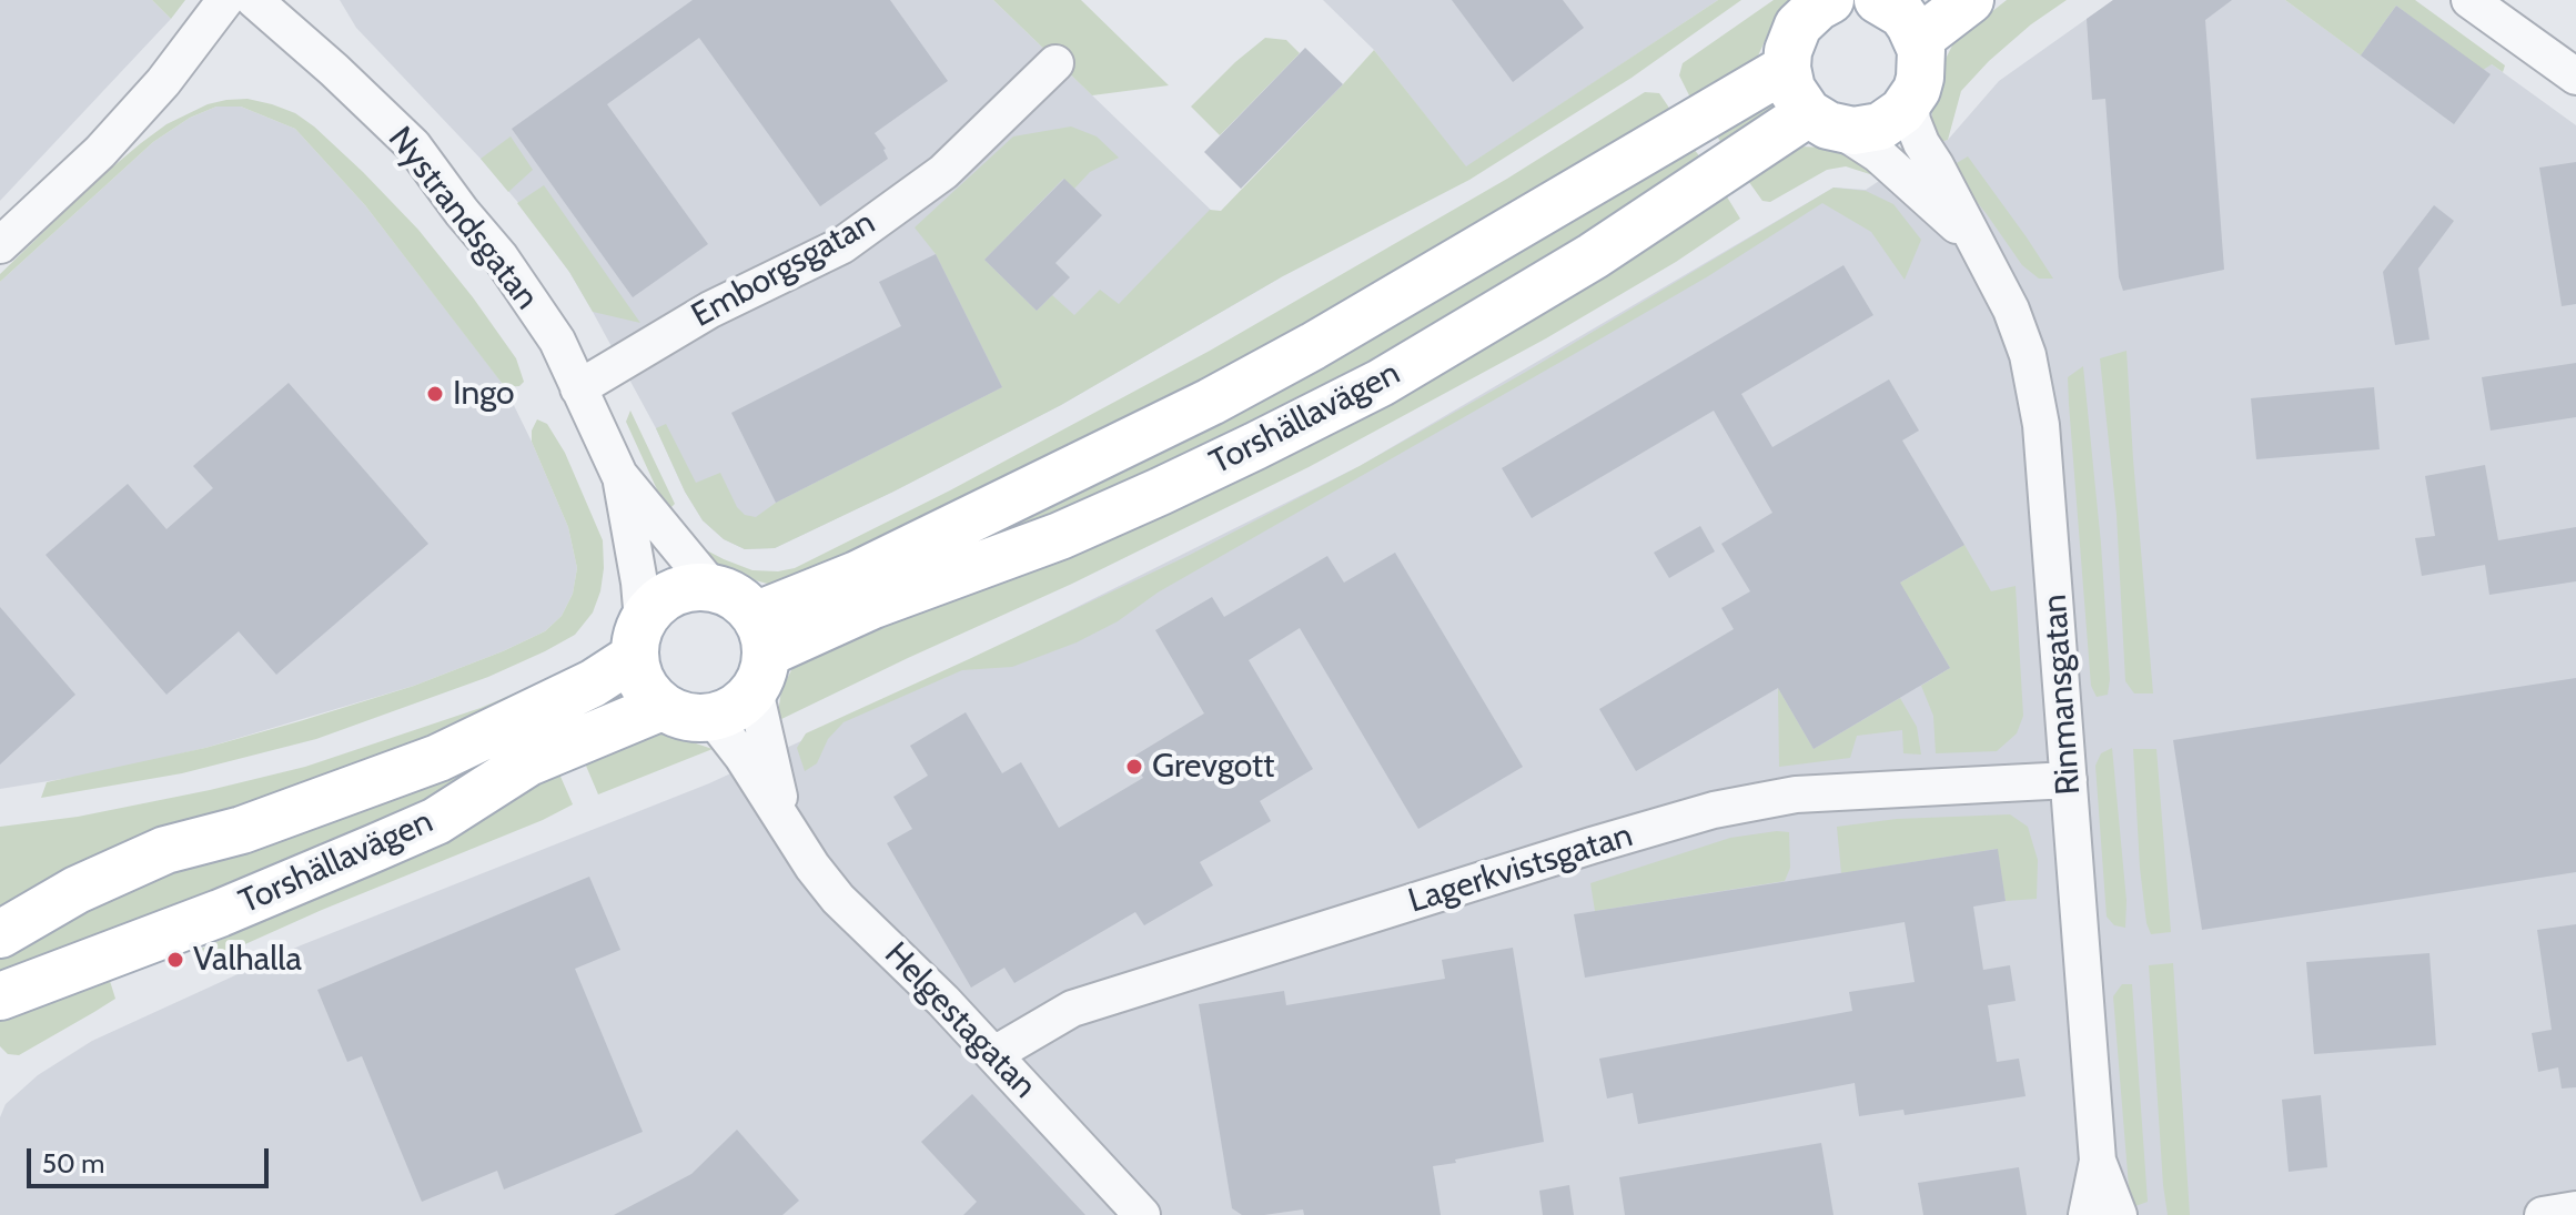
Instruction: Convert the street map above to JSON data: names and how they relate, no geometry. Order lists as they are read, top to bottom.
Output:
{
  "streets": {
    "main road": ["Torshällavägen"],
    "street": [
      "Nystrandsgatan",
      "Emborgsgatan",
      "Rinmansgatan",
      "Lagerkvistsgatan",
      "Helgestagatan"
    ]
  },
  "crossings": [
    ["Nystrandsgatan", "Emborgsgatan"],
    ["Nystrandsgatan", "Torshällavägen"],
    ["Nystrandsgatan", "Helgestagatan"],
    ["Torshällavägen", "Rinmansgatan"],
    ["Torshällavägen", "Helgestagatan"],
    ["Rinmansgatan", "Lagerkvistsgatan"],
    ["Lagerkvistsgatan", "Helgestagatan"]
  ],
  "places": ["Ingo", "Grevgott", "Valhalla"],
  "scale_bar": "50 m"
}
